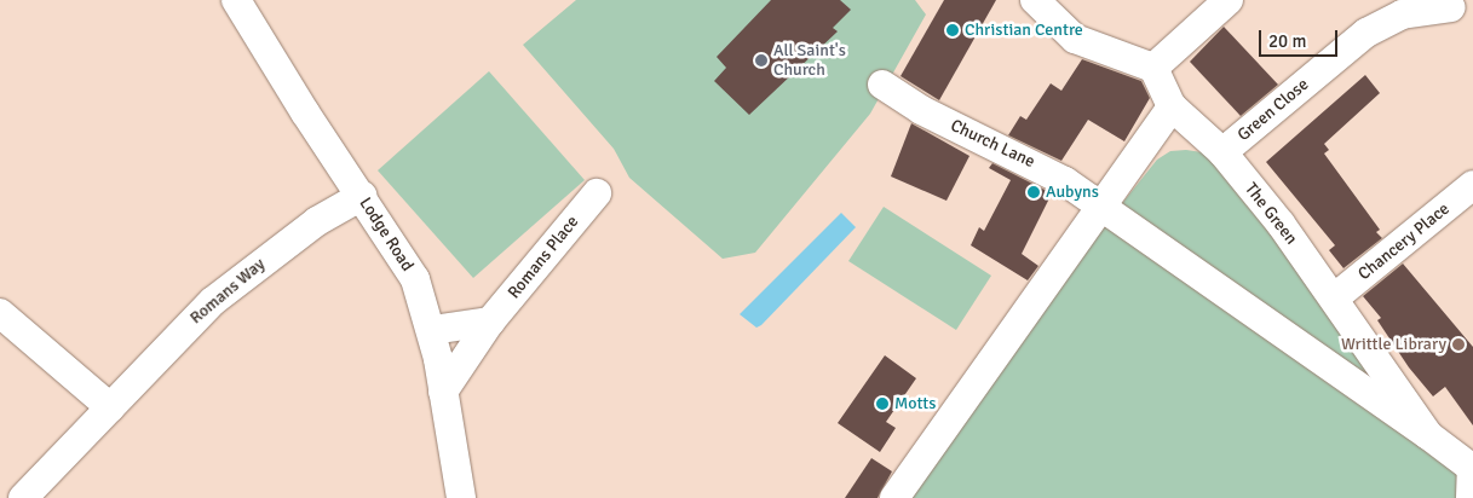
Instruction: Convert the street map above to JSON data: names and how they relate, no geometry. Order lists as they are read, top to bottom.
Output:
{
  "streets": {
    "street": [
      "Green Close",
      "Church Lane",
      "The Green",
      "Lodge Road",
      "Chancery Place",
      "Romans Place",
      "Romans Way"
    ]
  },
  "crossings": [
    ["Green Close", "The Green"],
    ["Church Lane", "The Green"],
    ["The Green", "Chancery Place"],
    ["Lodge Road", "Romans Place"],
    ["Lodge Road", "Romans Way"]
  ],
  "places": [
    "Christian Centre",
    "All Saint's Church",
    "Aubyns",
    "Writtle Library",
    "Motts"
  ],
  "scale_bar": "20 m"
}
